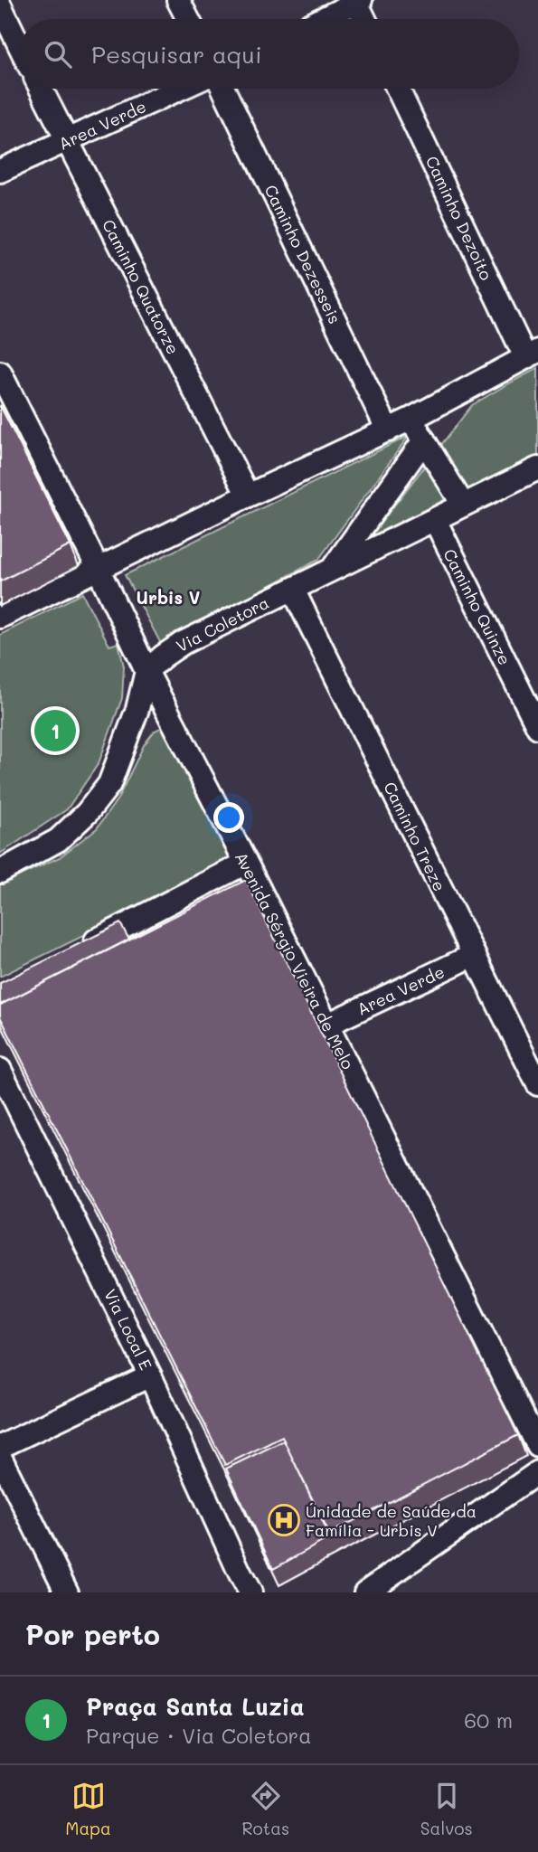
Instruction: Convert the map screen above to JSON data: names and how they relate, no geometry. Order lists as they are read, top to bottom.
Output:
{
  "streets": {
    "street": [
      "Area Verde",
      "Caminho Dezoito",
      "Caminho Dezesseis",
      "Caminho Quatorze",
      "Caminho Quinze",
      "Via Coletora",
      "Caminho Treze",
      "Avenida Sérgio Vieira de Melo",
      "Via Local E"
    ]
  },
  "crossings": [
    ["Area Verde", "Caminho Quatorze"],
    ["Area Verde", "Caminho Treze"],
    ["Area Verde", "Avenida Sérgio Vieira de Melo"],
    ["Caminho Quinze", "Via Coletora"],
    ["Via Coletora", "Caminho Treze"],
    ["Via Coletora", "Avenida Sérgio Vieira de Melo"]
  ],
  "districts": ["Urbis V"],
  "places": {
    "hospital": ["Únidade de Saúde da Família - Urbis V"]
  },
  "page": {
    "search": "Pesquisar aqui",
    "pins": "1",
    "heading": "Por perto",
    "list": [
      {
        "mark": "1",
        "name": "Praça Santa Luzia",
        "note": "Parque · Via Coletora",
        "value": "60 m"
      }
    ],
    "nav": ["Mapa", "Rotas", "Salvos"]
  }
}
